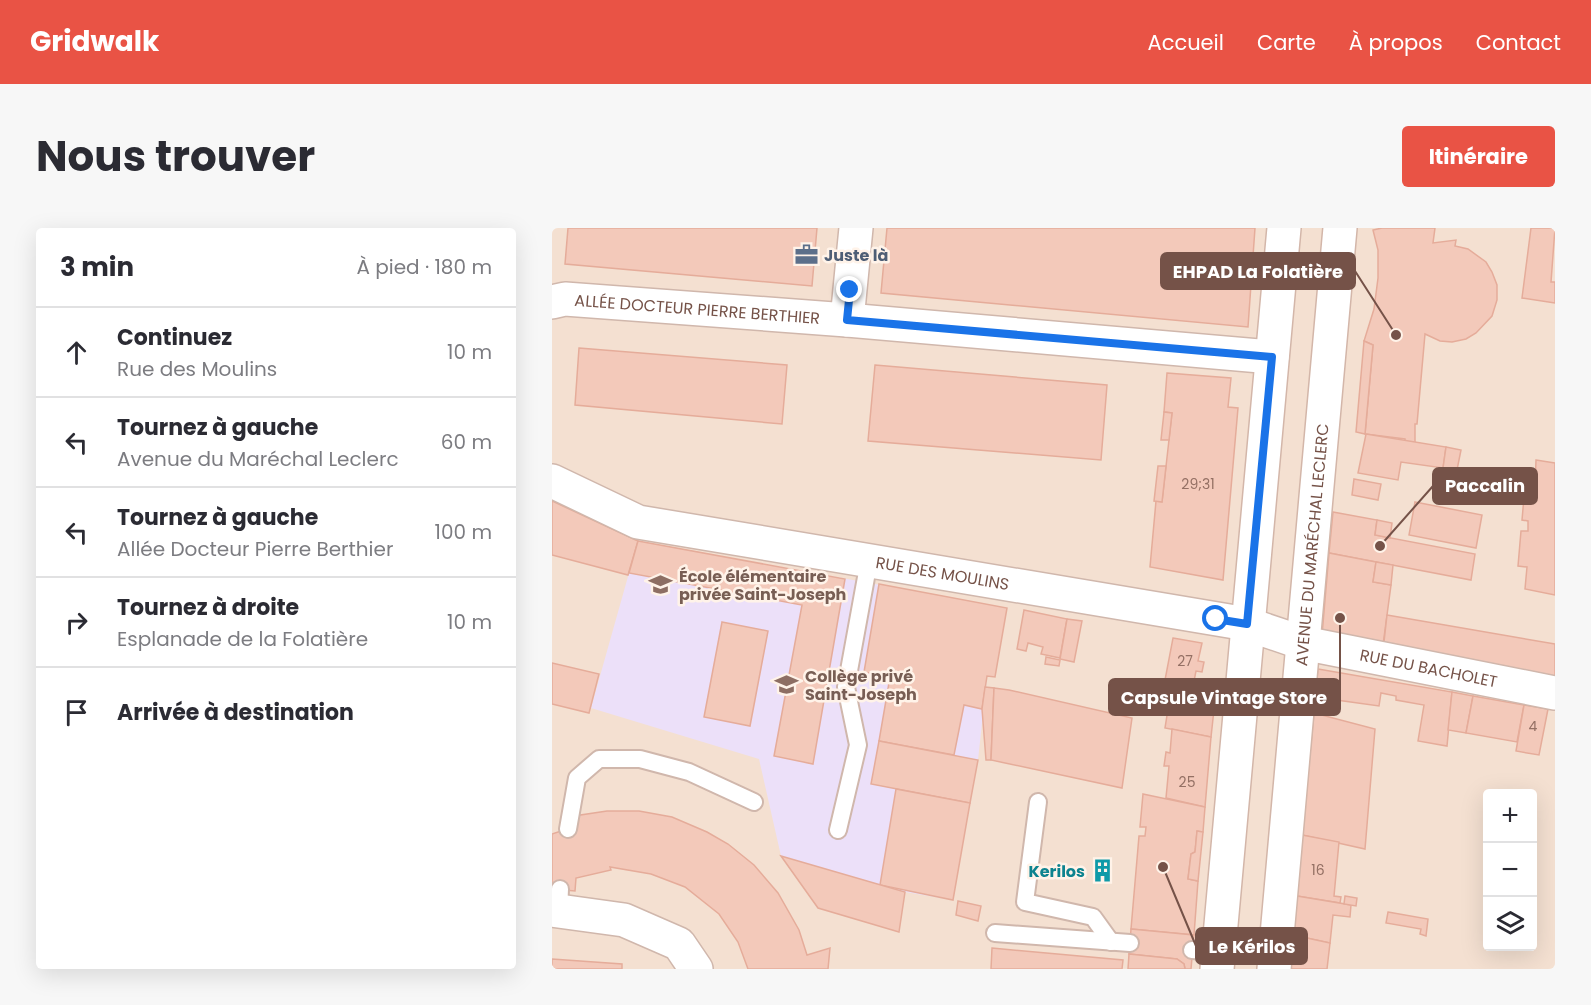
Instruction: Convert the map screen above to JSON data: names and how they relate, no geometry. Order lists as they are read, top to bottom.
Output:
{
  "streets": {
    "street": [
      "ALLÉE DOCTEUR PIERRE BERTHIER",
      "AVENUE DU MARÉCHAL LECLERC",
      "RUE DES MOULINS",
      "RUE DU BACHOLET"
    ]
  },
  "crossings": [
    ["AVENUE DU MARÉCHAL LECLERC", "RUE DES MOULINS"],
    ["AVENUE DU MARÉCHAL LECLERC", "RUE DU BACHOLET"],
    ["RUE DES MOULINS", "RUE DU BACHOLET"]
  ],
  "places": {
    "office": ["Juste là"],
    "other": [
      "EHPAD La Folatière",
      "Paccalin",
      "Capsule Vintage Store",
      "Le Kérilos"
    ],
    "school or university": ["École élémentaire privée Saint-Joseph", "Collège privé Saint-Joseph"],
    "building": ["Kerilos"]
  },
  "house_numbers": [
    "29;31",
    "27",
    "4",
    "25",
    "16"
  ],
  "page": {
    "header": "Gridwalk",
    "nav": [
      "Accueil",
      "Carte",
      "À propos",
      "Contact"
    ],
    "title": "Nous trouver",
    "buttons": "Itinéraire",
    "heading": ["3 min", "À pied · 180 m"],
    "list": [
      ["Continuez", "Rue des Moulins", "10 m"],
      ["Tournez à gauche", "Avenue du Maréchal Leclerc", "60 m"],
      ["Tournez à gauche", "Allée Docteur Pierre Berthier", "100 m"],
      ["Tournez à droite", "Esplanade de la Folatière", "10 m"],
      "Arrivée à destination"
    ],
    "map_buttons": ["+", "−"]
  }
}
